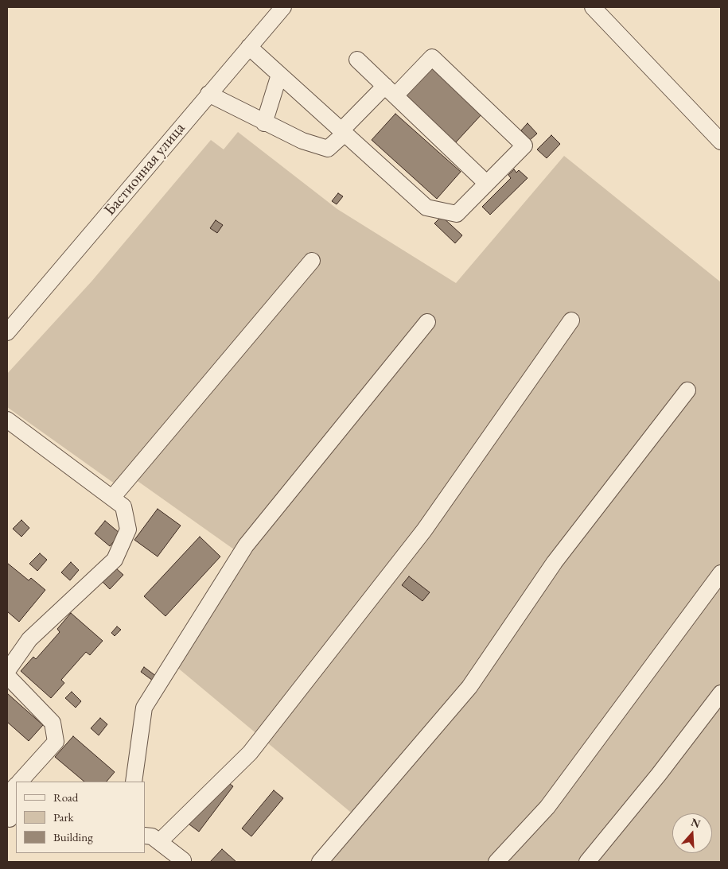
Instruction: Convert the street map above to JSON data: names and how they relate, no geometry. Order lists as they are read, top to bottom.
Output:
{
  "streets": {
    "street": ["Бастионная улица"]
  },
  "legend": ["Road", "Park", "Building"],
  "north": "top"
}
